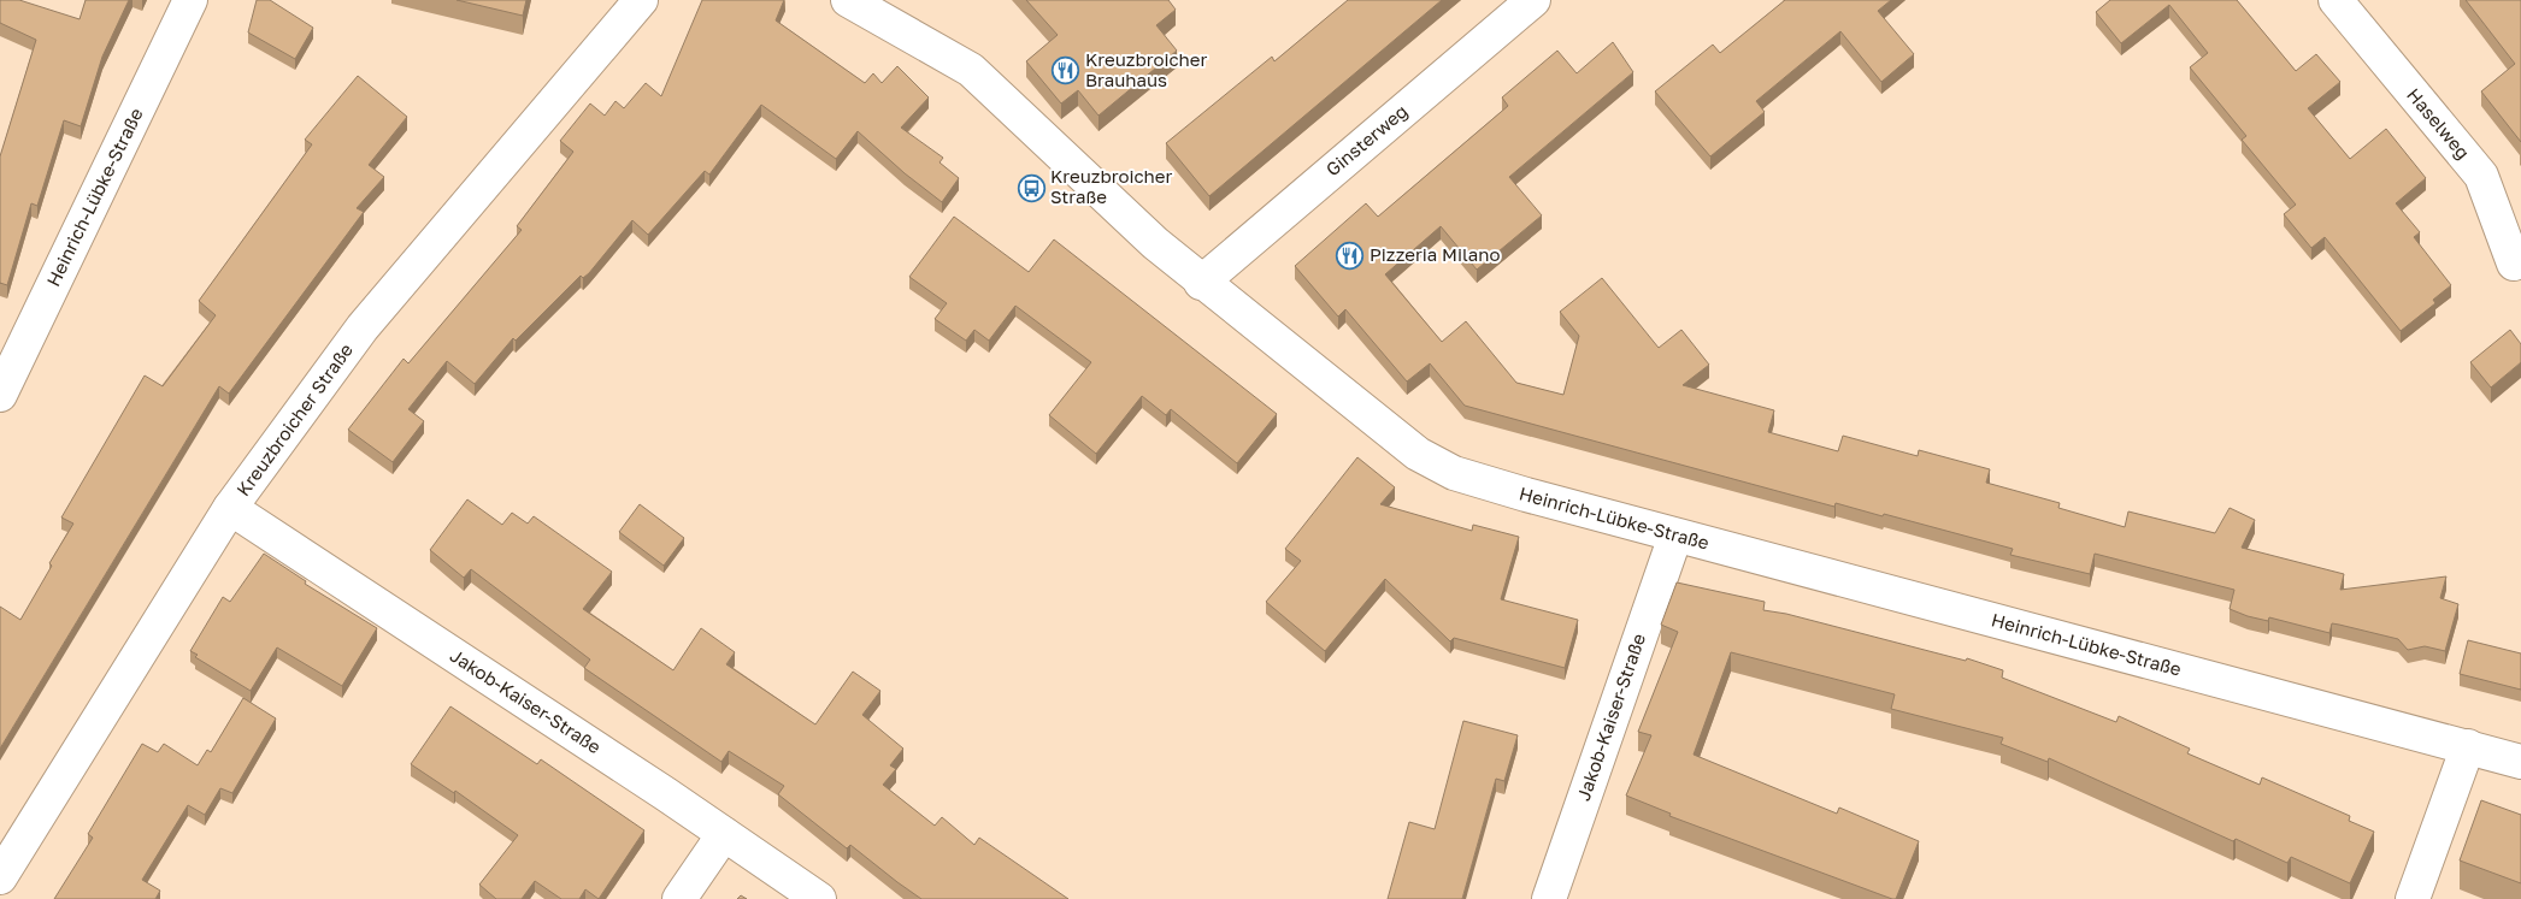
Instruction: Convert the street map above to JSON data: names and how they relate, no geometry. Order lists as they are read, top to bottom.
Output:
{
  "streets": {
    "street": [
      "Haselweg",
      "Ginsterweg",
      "Heinrich-Lübke-Straße",
      "Kreuzbroicher Straße",
      "Jakob-Kaiser-Straße"
    ]
  },
  "crossings": [
    ["Ginsterweg", "Heinrich-Lübke-Straße"],
    ["Heinrich-Lübke-Straße", "Jakob-Kaiser-Straße"],
    ["Kreuzbroicher Straße", "Jakob-Kaiser-Straße"]
  ],
  "places": {
    "restaurant": ["Kreuzbroicher Brauhaus", "Pizzeria Milano"],
    "bus stop": ["Kreuzbroicher Straße"]
  }
}
